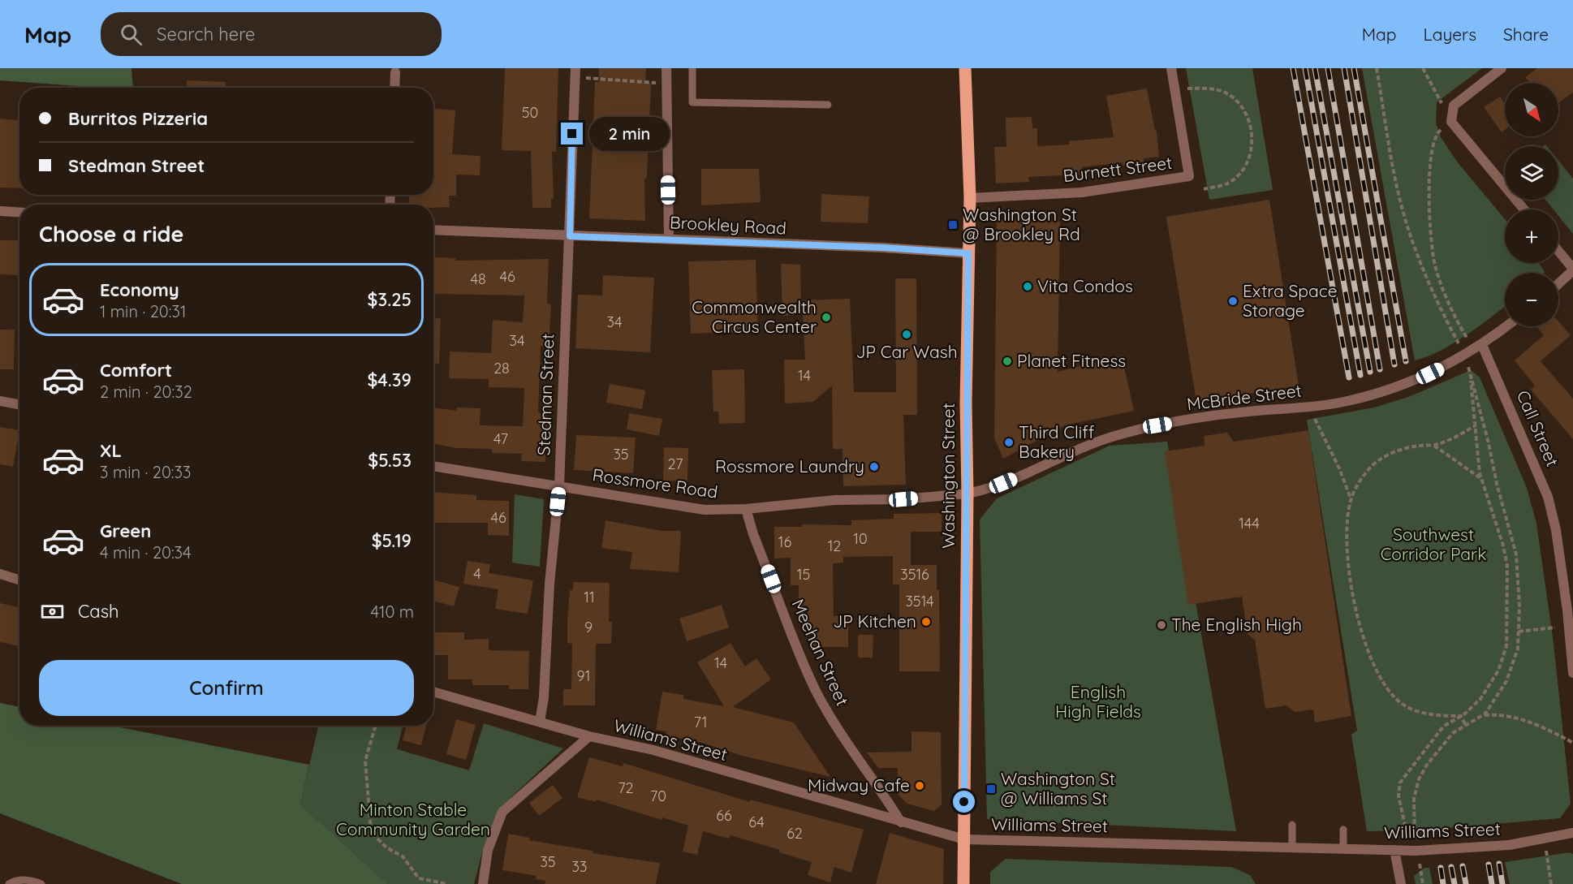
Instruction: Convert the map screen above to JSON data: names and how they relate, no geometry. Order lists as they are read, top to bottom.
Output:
{
  "streets": {
    "main road": ["Washington Street"],
    "street": [
      "Burnett Street",
      "Brookley Road",
      "Stedman Street",
      "McBride Street",
      "Call Street",
      "Rossmore Road",
      "Meehan Street",
      "Williams Street"
    ]
  },
  "crossings": [
    ["Burnett Street", "Washington Street"],
    ["Brookley Road", "Stedman Street"],
    ["Brookley Road", "Washington Street"],
    ["Stedman Street", "Rossmore Road"],
    ["Stedman Street", "Williams Street"],
    ["McBride Street", "Call Street"],
    ["McBride Street", "Washington Street"],
    ["McBride Street", "Rossmore Road"],
    ["Washington Street", "Rossmore Road"],
    ["Washington Street", "Williams Street"],
    ["Rossmore Road", "Meehan Street"],
    ["Meehan Street", "Williams Street"]
  ],
  "parks": ["Southwest Corridor Park", "English High Fields", "Minton Stable Community Garden"],
  "places": {
    "transit": ["Washington St @ Brookley Rd", "Washington St @ Williams St"],
    "other": [
      "Vita Condos",
      "Extra Space Storage",
      "Commonwealth Circus Center",
      "JP Car Wash",
      "Planet Fitness",
      "Third Cliff Bakery",
      "Rossmore Laundry",
      "JP Kitchen",
      "The English High",
      "Midway Cafe"
    ]
  },
  "house_numbers": [
    "50",
    "46",
    "48",
    "34",
    "34",
    "28",
    "14",
    "47",
    "35",
    "27",
    "46",
    "144",
    "10",
    "16",
    "12",
    "4",
    "15",
    "3516",
    "11",
    "3514",
    "9",
    "14",
    "91",
    "71",
    "72",
    "70",
    "66",
    "64",
    "62",
    "35",
    "33"
  ],
  "north": "bottom right",
  "page": {
    "header": "Map",
    "search": "Search here",
    "nav": ["Map", "Layers", "Share"],
    "map_buttons": ["+", "−"],
    "banner": ["Burritos Pizzeria", "Stedman Street"],
    "bubble": "2 min",
    "heading": "Choose a ride",
    "list": [
      {
        "name": "Economy",
        "note": "1 min · 20:31",
        "value": "$3.25"
      },
      {
        "name": "Comfort",
        "note": "2 min · 20:32",
        "value": "$4.39"
      },
      {
        "name": "XL",
        "note": "3 min · 20:33",
        "value": "$5.53"
      },
      {
        "name": "Green",
        "note": "4 min · 20:34",
        "value": "$5.19"
      }
    ],
    "pay": ["Cash", "410 m"],
    "buttons": "Confirm"
  }
}
